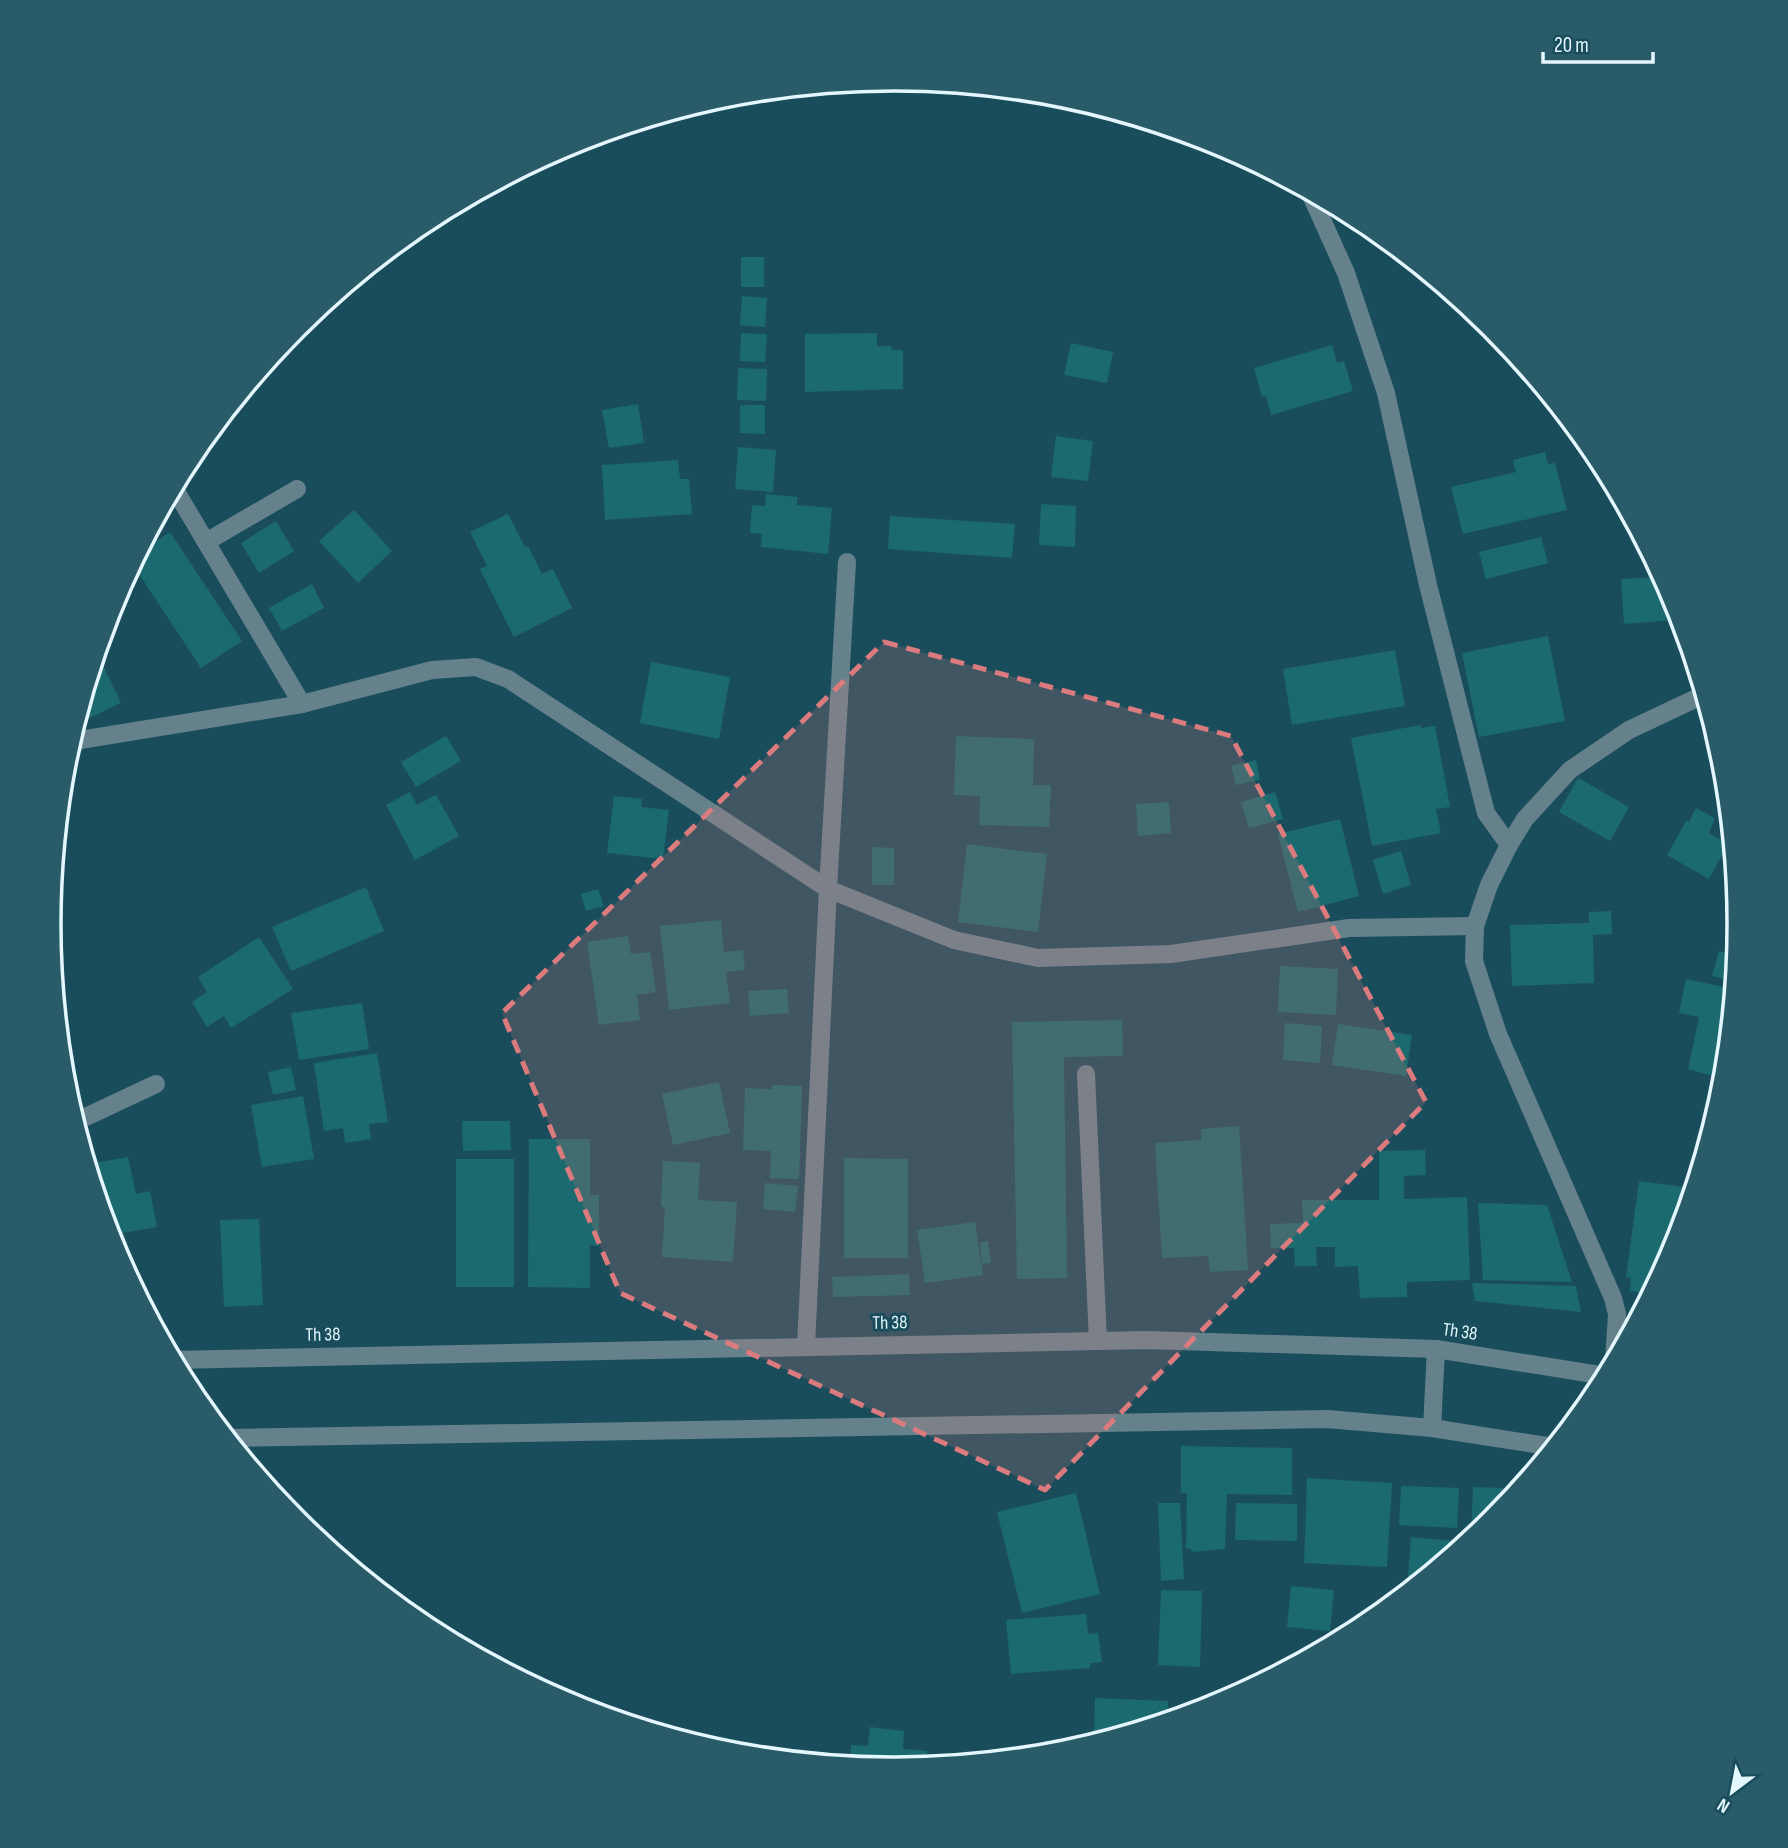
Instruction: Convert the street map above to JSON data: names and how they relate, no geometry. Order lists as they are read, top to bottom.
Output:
{
  "streets": {
    "street": ["Th 38"]
  },
  "scale_bar": "20 m",
  "north": "bottom left"
}
